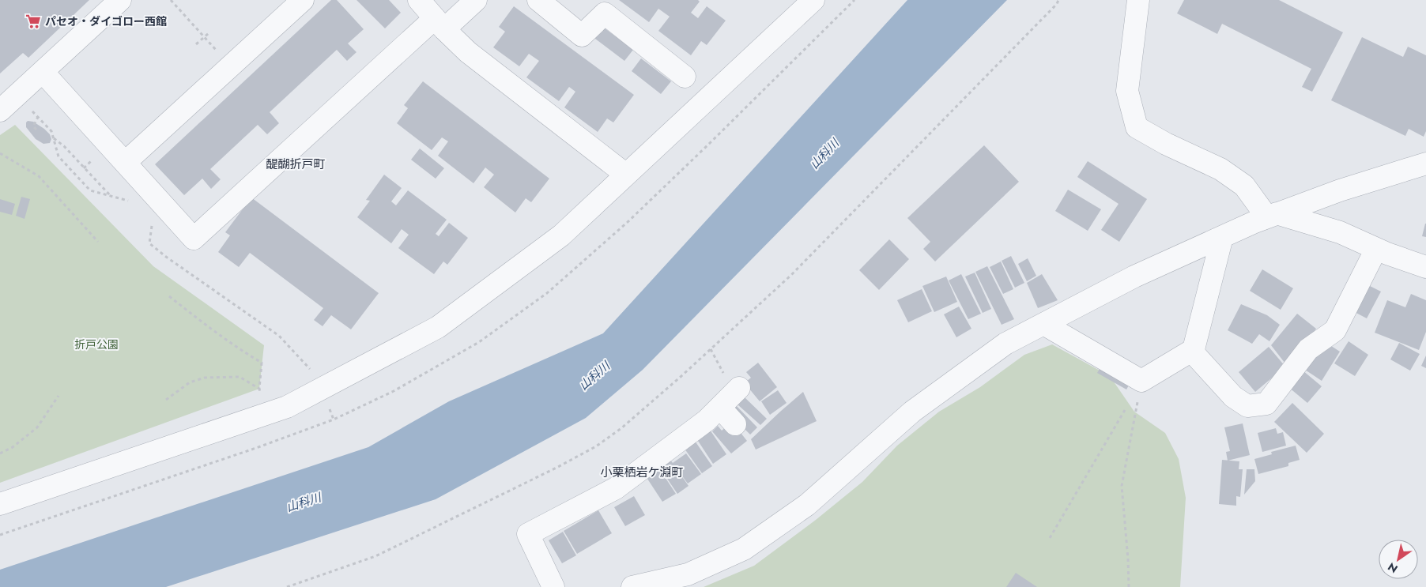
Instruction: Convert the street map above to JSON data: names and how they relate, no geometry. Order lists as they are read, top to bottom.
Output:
{
  "districts": ["醍醐折戸町", "小栗栖岩ケ淵町"],
  "water": ["山科川"],
  "parks": ["折戸公園"],
  "places": {
    "supermarket": ["パセオ・ダイゴロー西館"]
  },
  "north": "bottom left"
}
